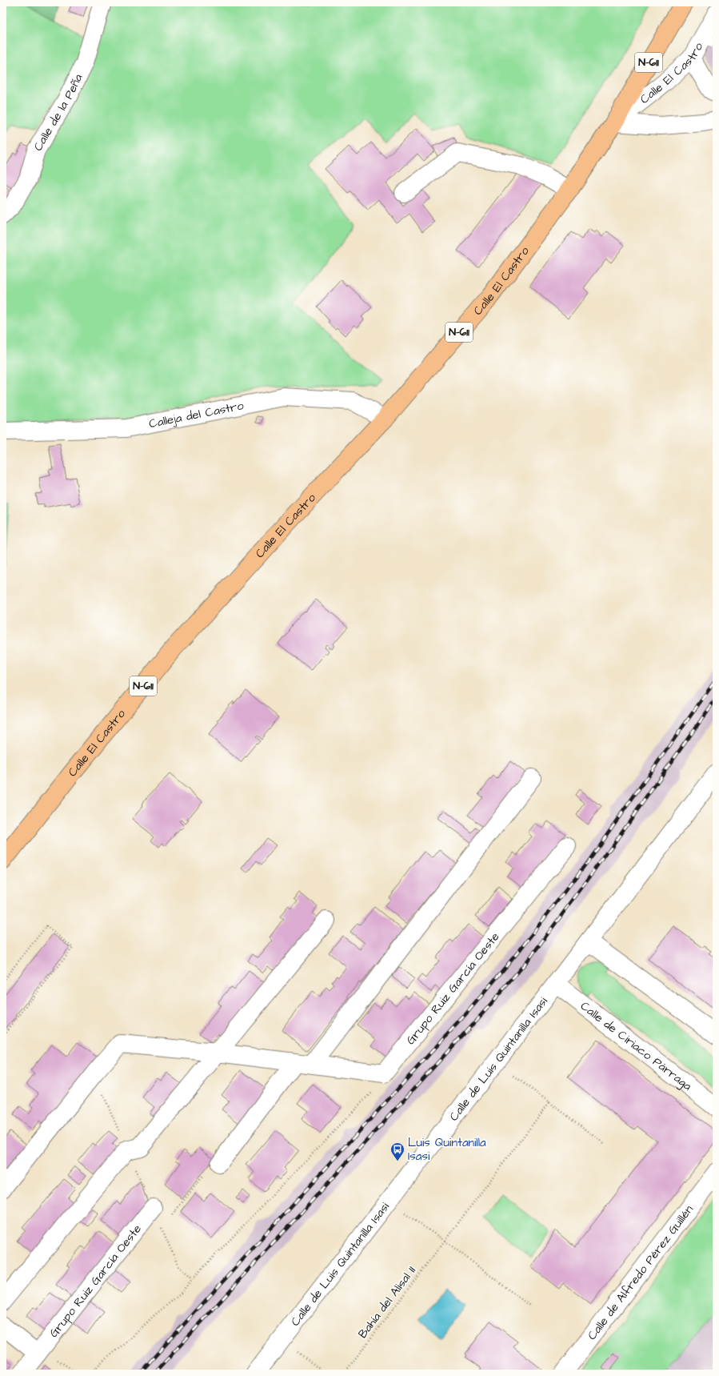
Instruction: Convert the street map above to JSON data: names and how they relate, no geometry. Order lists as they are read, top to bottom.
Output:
{
  "streets": {
    "highway": ["N-611", "Calle El Castro"],
    "street": [
      "Calle de la Peña",
      "Calleja del Castro",
      "Grupo Ruiz García Oeste",
      "Calle de Ciriaco Párraga",
      "Calle de Luis Quintanilla Isasi",
      "Calle de Alfredo Pérez Guillén"
    ],
    "path": ["Bahía del Alisal II"]
  },
  "crossings": [
    ["Calle El Castro", "Calleja del Castro"],
    ["Calle de Ciriaco Párraga", "Calle de Luis Quintanilla Isasi"]
  ],
  "places": {
    "bus stop": ["Luis Quintanilla Isasi"]
  }
}
